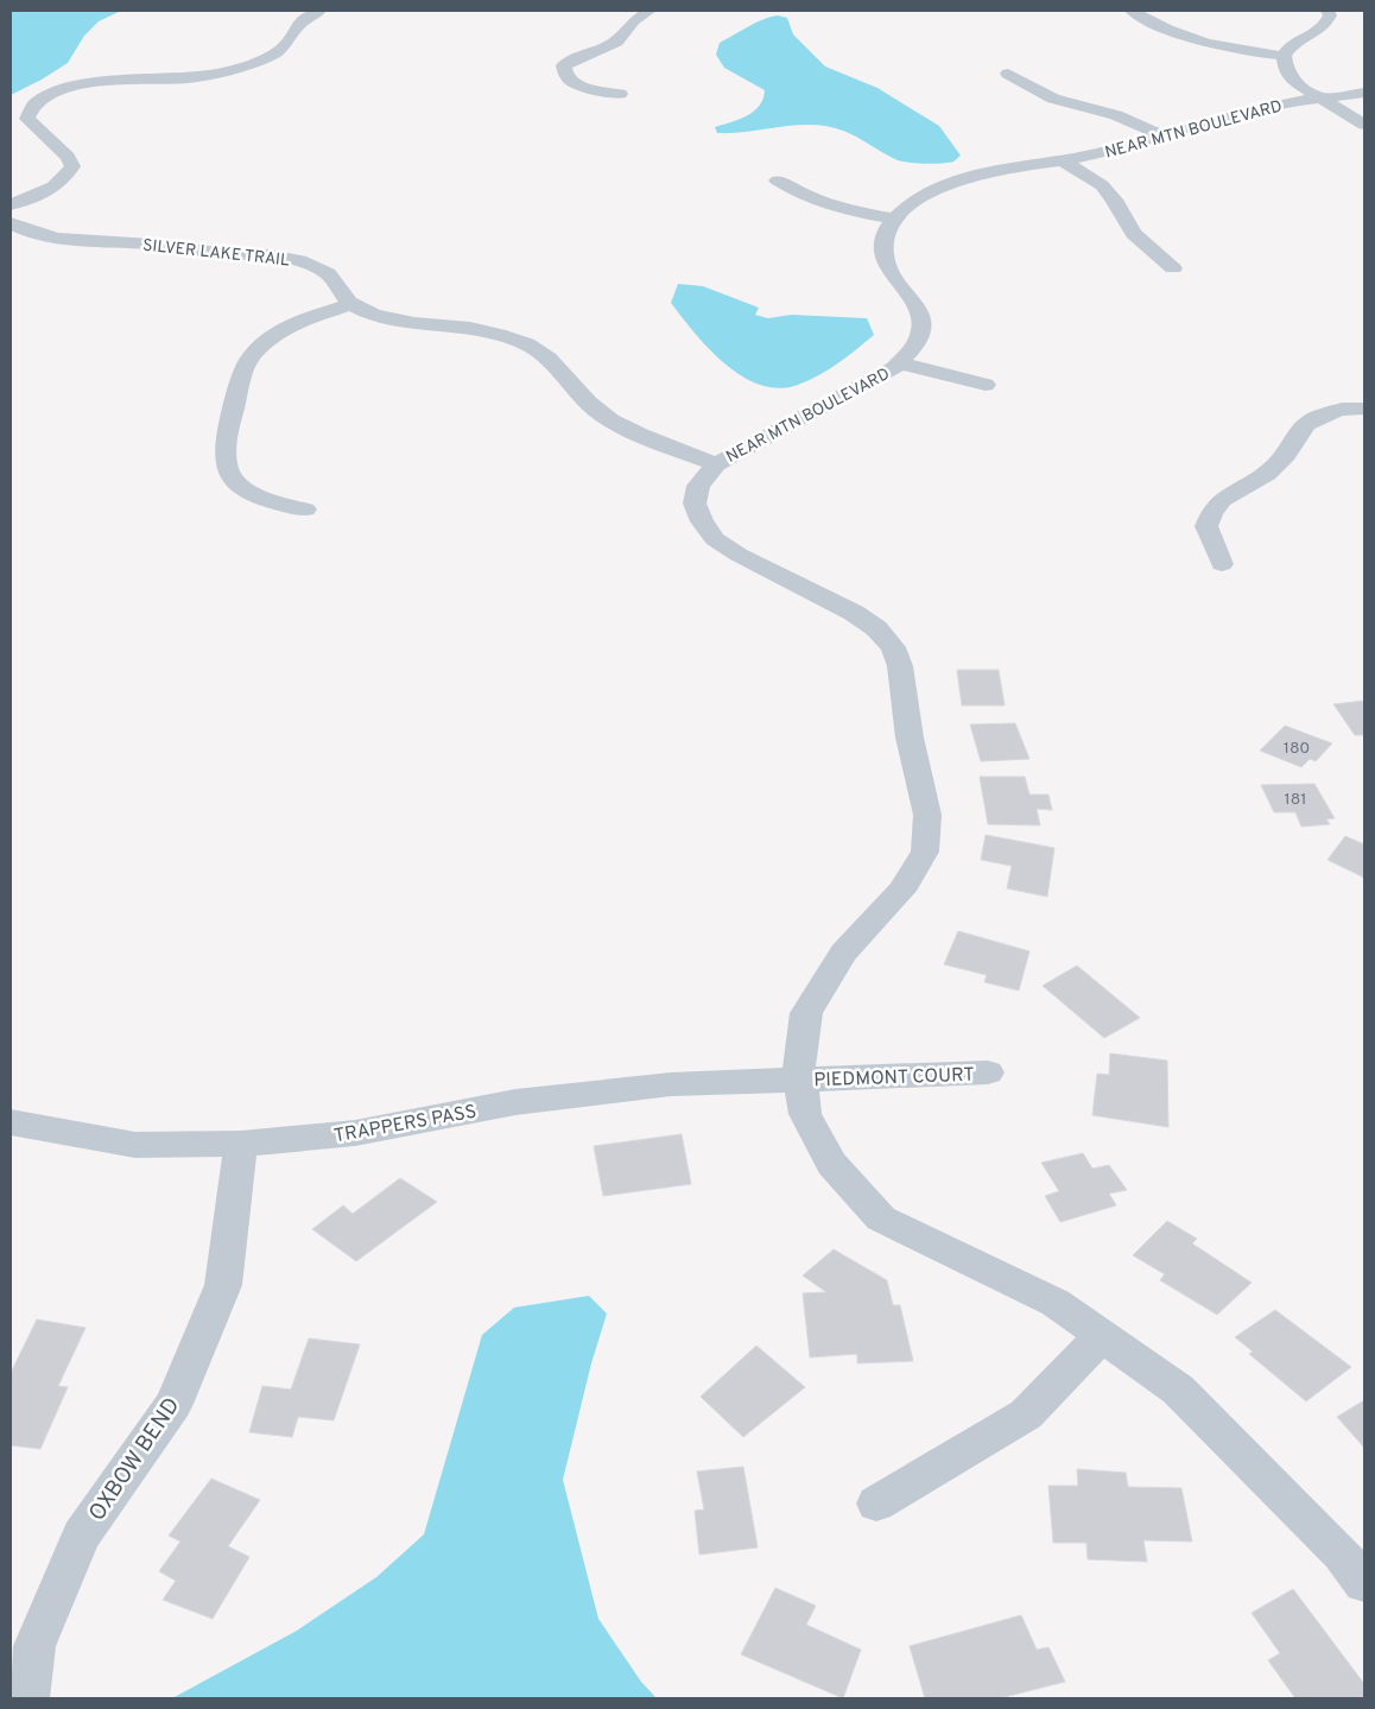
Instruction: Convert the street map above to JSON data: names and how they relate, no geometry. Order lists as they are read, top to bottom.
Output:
{
  "streets": {
    "street": [
      "NEAR MTN BOULEVARD",
      "SILVER LAKE TRAIL",
      "PIEDMONT COURT",
      "TRAPPERS PASS",
      "OXBOW BEND"
    ]
  },
  "crossings": [
    ["NEAR MTN BOULEVARD", "SILVER LAKE TRAIL"],
    ["NEAR MTN BOULEVARD", "PIEDMONT COURT"],
    ["NEAR MTN BOULEVARD", "TRAPPERS PASS"],
    ["PIEDMONT COURT", "TRAPPERS PASS"],
    ["TRAPPERS PASS", "OXBOW BEND"]
  ],
  "house_numbers": ["180", "181"]
}
